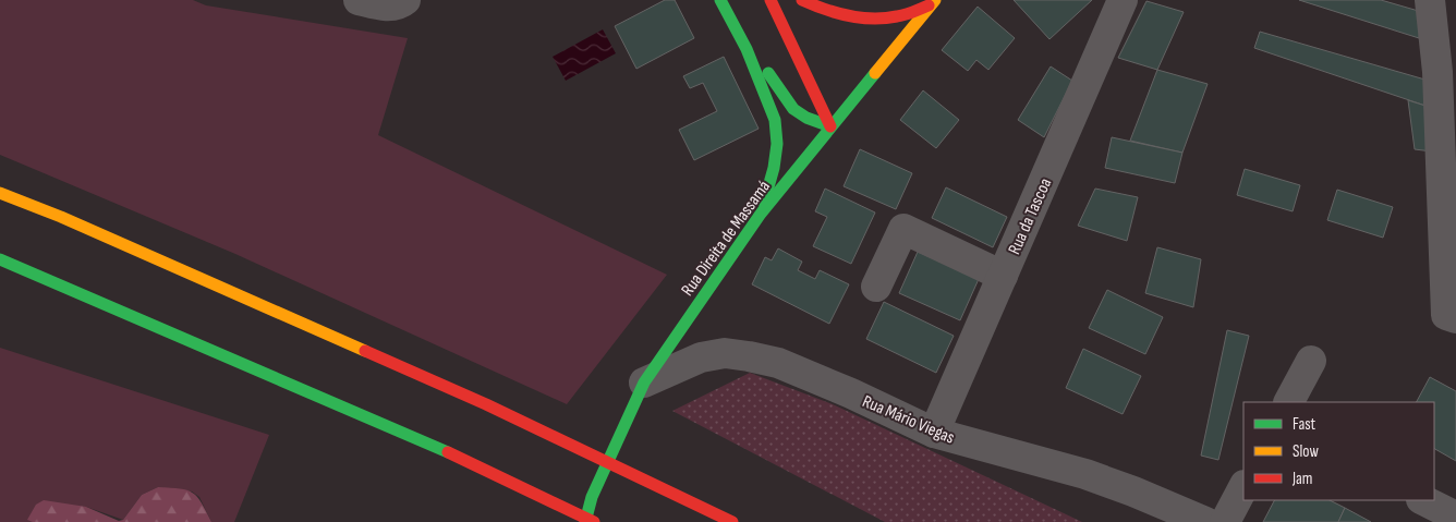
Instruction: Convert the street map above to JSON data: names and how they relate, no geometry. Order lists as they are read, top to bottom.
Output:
{
  "streets": {
    "main road": ["Rua Direita de Massamá"],
    "street": ["Rua da Tascoa", "Rua Mário Viegas"]
  },
  "crossings": [
    ["Rua da Tascoa", "Rua Mário Viegas"],
    ["Rua Direita de Massamá", "Rua Mário Viegas"]
  ],
  "legend": ["Fast", "Slow", "Jam"]
}
